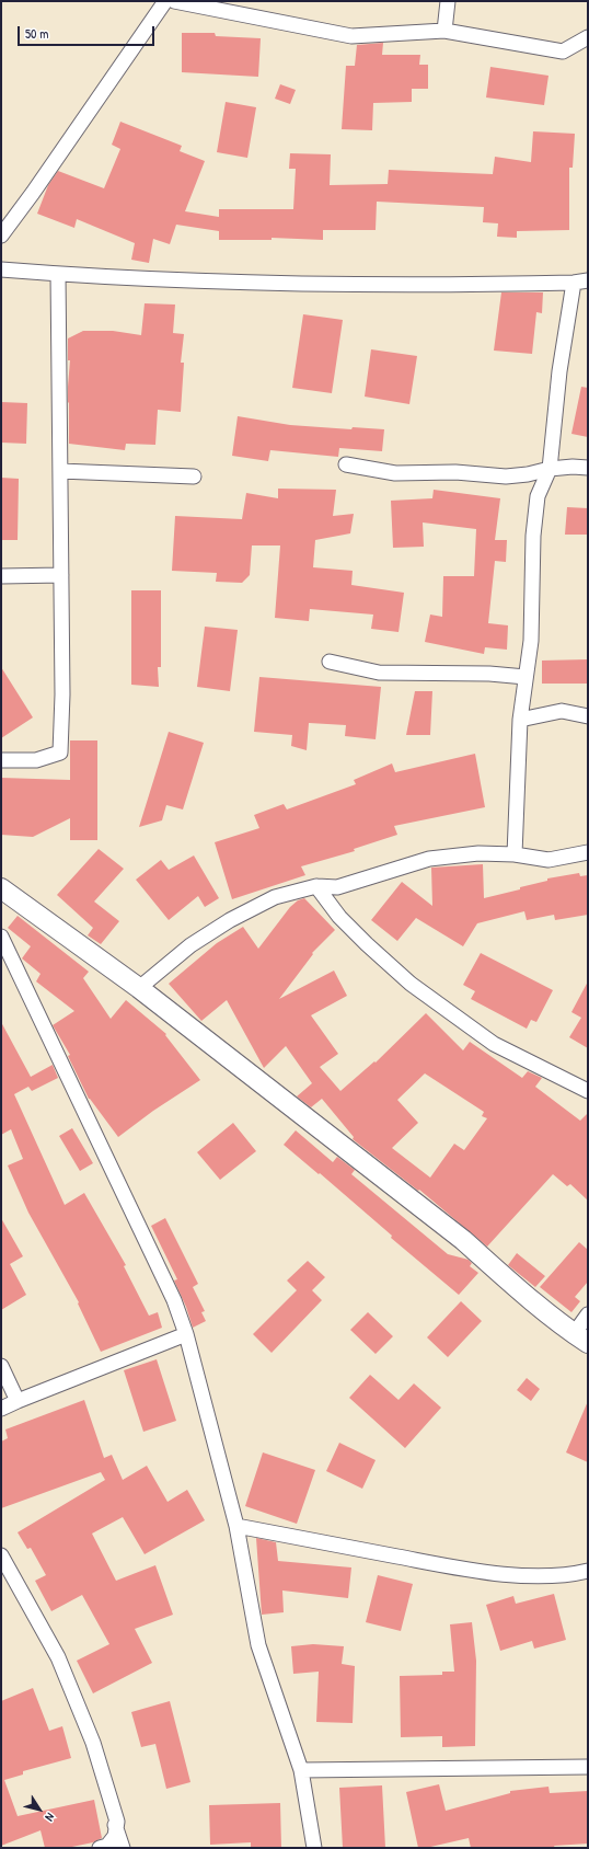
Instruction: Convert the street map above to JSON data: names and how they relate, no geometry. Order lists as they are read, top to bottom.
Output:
{
  "scale_bar": "50 m",
  "north": "bottom right"
}
